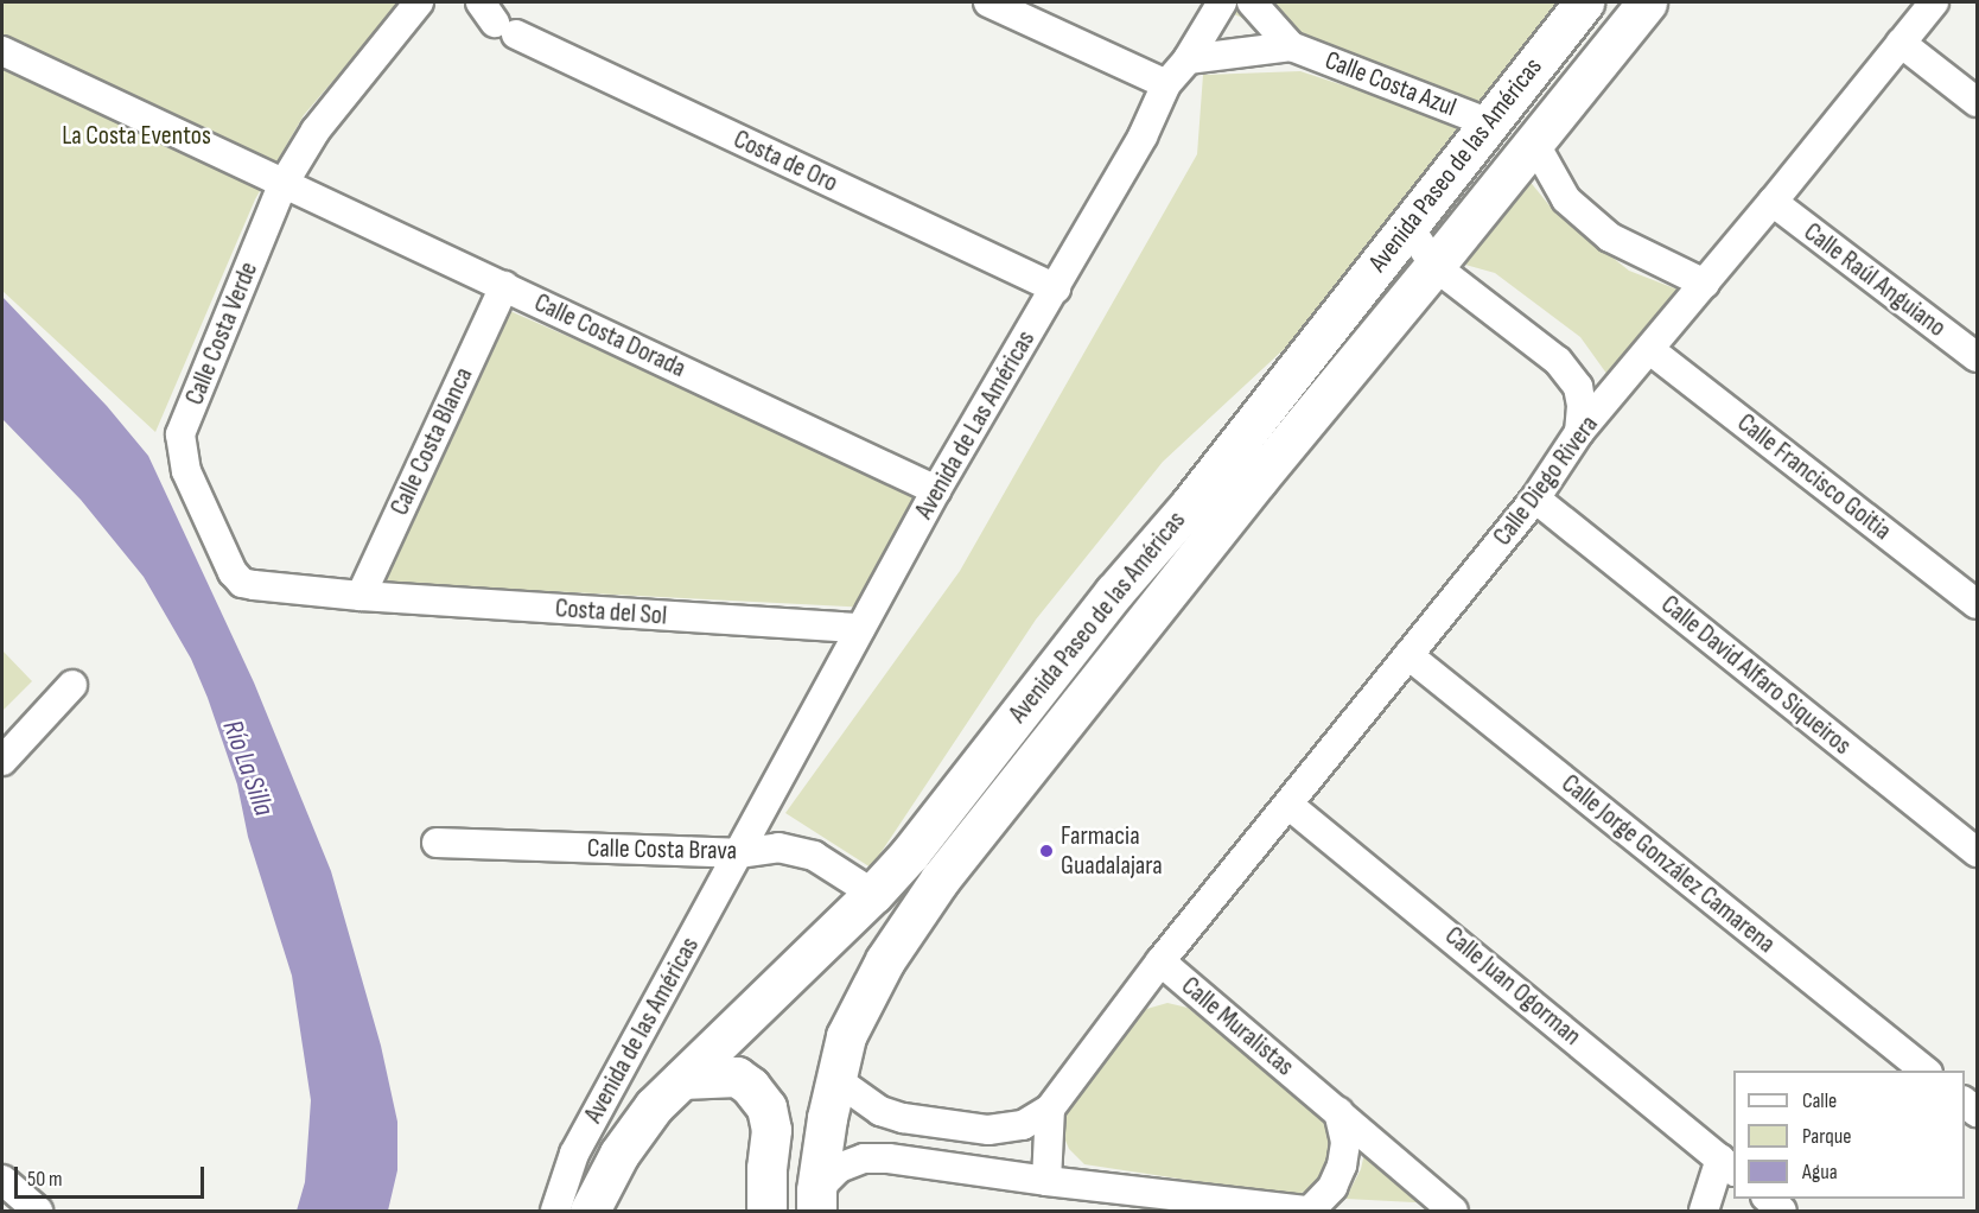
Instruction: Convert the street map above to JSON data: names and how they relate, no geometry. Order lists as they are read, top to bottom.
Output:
{
  "streets": {
    "street": [
      "Calle Costa Azul",
      "Costa de Oro",
      "Avenida Paseo de las Américas",
      "Calle Raúl Anguiano",
      "Calle Costa Verde",
      "Calle Costa Dorada",
      "Avenida de Las Américas",
      "Calle Costa Blanca",
      "Calle Francisco Goitia",
      "Calle Diego Rivera",
      "Costa del Sol",
      "Calle David Alfaro Siqueiros",
      "Calle Costa Brava",
      "Calle Jorge González Camarena",
      "Calle Juan Ogorman",
      "Calle Muralistas",
      "Avenida de las Américas"
    ]
  },
  "crossings": [
    ["Calle Costa Azul", "Avenida Paseo de las Américas"],
    ["Calle Costa Azul", "Avenida de Las Américas"],
    ["Costa de Oro", "Avenida de Las Américas"],
    ["Avenida Paseo de las Américas", "Calle Costa Brava"],
    ["Avenida Paseo de las Américas", "Calle Muralistas"],
    ["Calle Raúl Anguiano", "Calle Diego Rivera"],
    ["Calle Costa Verde", "Calle Costa Dorada"],
    ["Calle Costa Verde", "Calle Costa Blanca"],
    ["Calle Costa Verde", "Costa del Sol"],
    ["Calle Costa Dorada", "Avenida de Las Américas"],
    ["Calle Costa Dorada", "Calle Costa Blanca"],
    ["Avenida de Las Américas", "Costa del Sol"],
    ["Avenida de Las Américas", "Calle Costa Brava"],
    ["Avenida de Las Américas", "Avenida de las Américas"],
    ["Calle Costa Blanca", "Costa del Sol"],
    ["Calle Francisco Goitia", "Calle Diego Rivera"],
    ["Calle Diego Rivera", "Calle David Alfaro Siqueiros"],
    ["Calle Diego Rivera", "Calle Jorge González Camarena"],
    ["Calle Diego Rivera", "Calle Juan Ogorman"],
    ["Calle Diego Rivera", "Calle Muralistas"],
    ["Calle Costa Brava", "Avenida de las Américas"]
  ],
  "water": ["Río La Silla"],
  "parks": ["La Costa Eventos"],
  "places": ["Farmacia Guadalajara"],
  "legend": ["Calle", "Parque", "Agua"],
  "scale_bar": "50 m"
}
